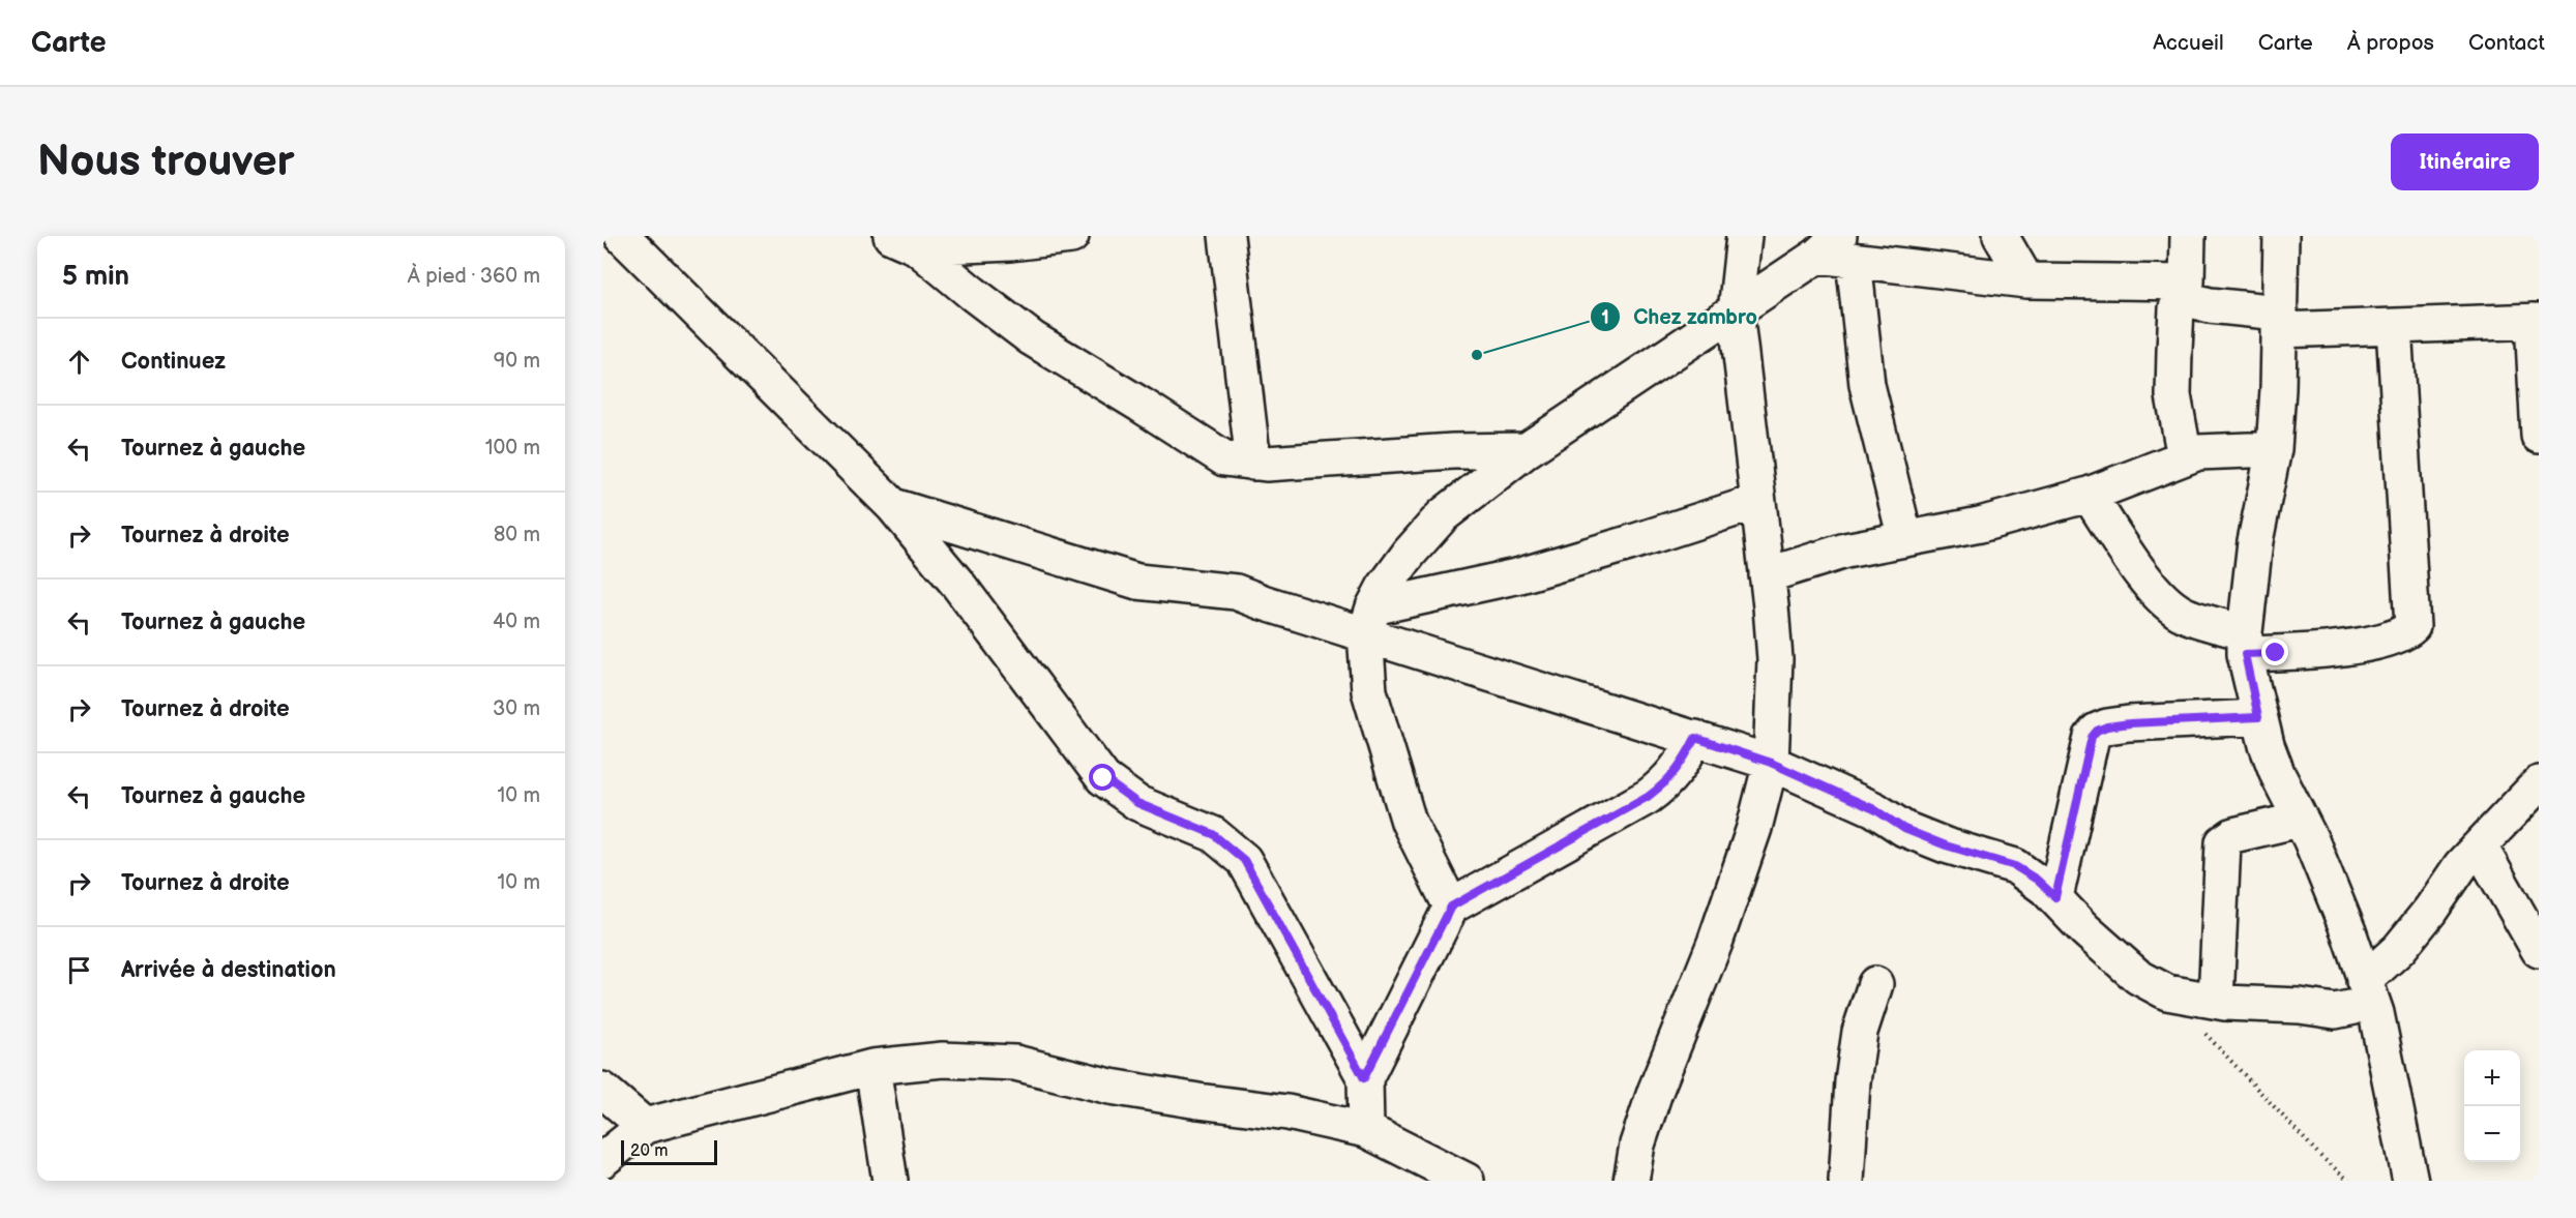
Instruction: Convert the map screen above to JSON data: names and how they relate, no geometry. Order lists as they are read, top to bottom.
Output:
{
  "places": ["Chez zambro"],
  "scale_bar": "20 m",
  "page": {
    "header": "Carte",
    "nav": [
      "Accueil",
      "Carte",
      "À propos",
      "Contact"
    ],
    "buttons": "Itinéraire",
    "title": "Nous trouver",
    "heading": ["5 min", "À pied · 360 m"],
    "list": [
      ["Continuez", "90 m"],
      ["Tournez à gauche", "100 m"],
      ["Tournez à droite", "80 m"],
      ["Tournez à gauche", "40 m"],
      ["Tournez à droite", "30 m"],
      ["Tournez à gauche", "10 m"],
      ["Tournez à droite", "10 m"],
      "Arrivée à destination"
    ],
    "map_buttons": ["+", "−"],
    "scale": "20 m"
  }
}
